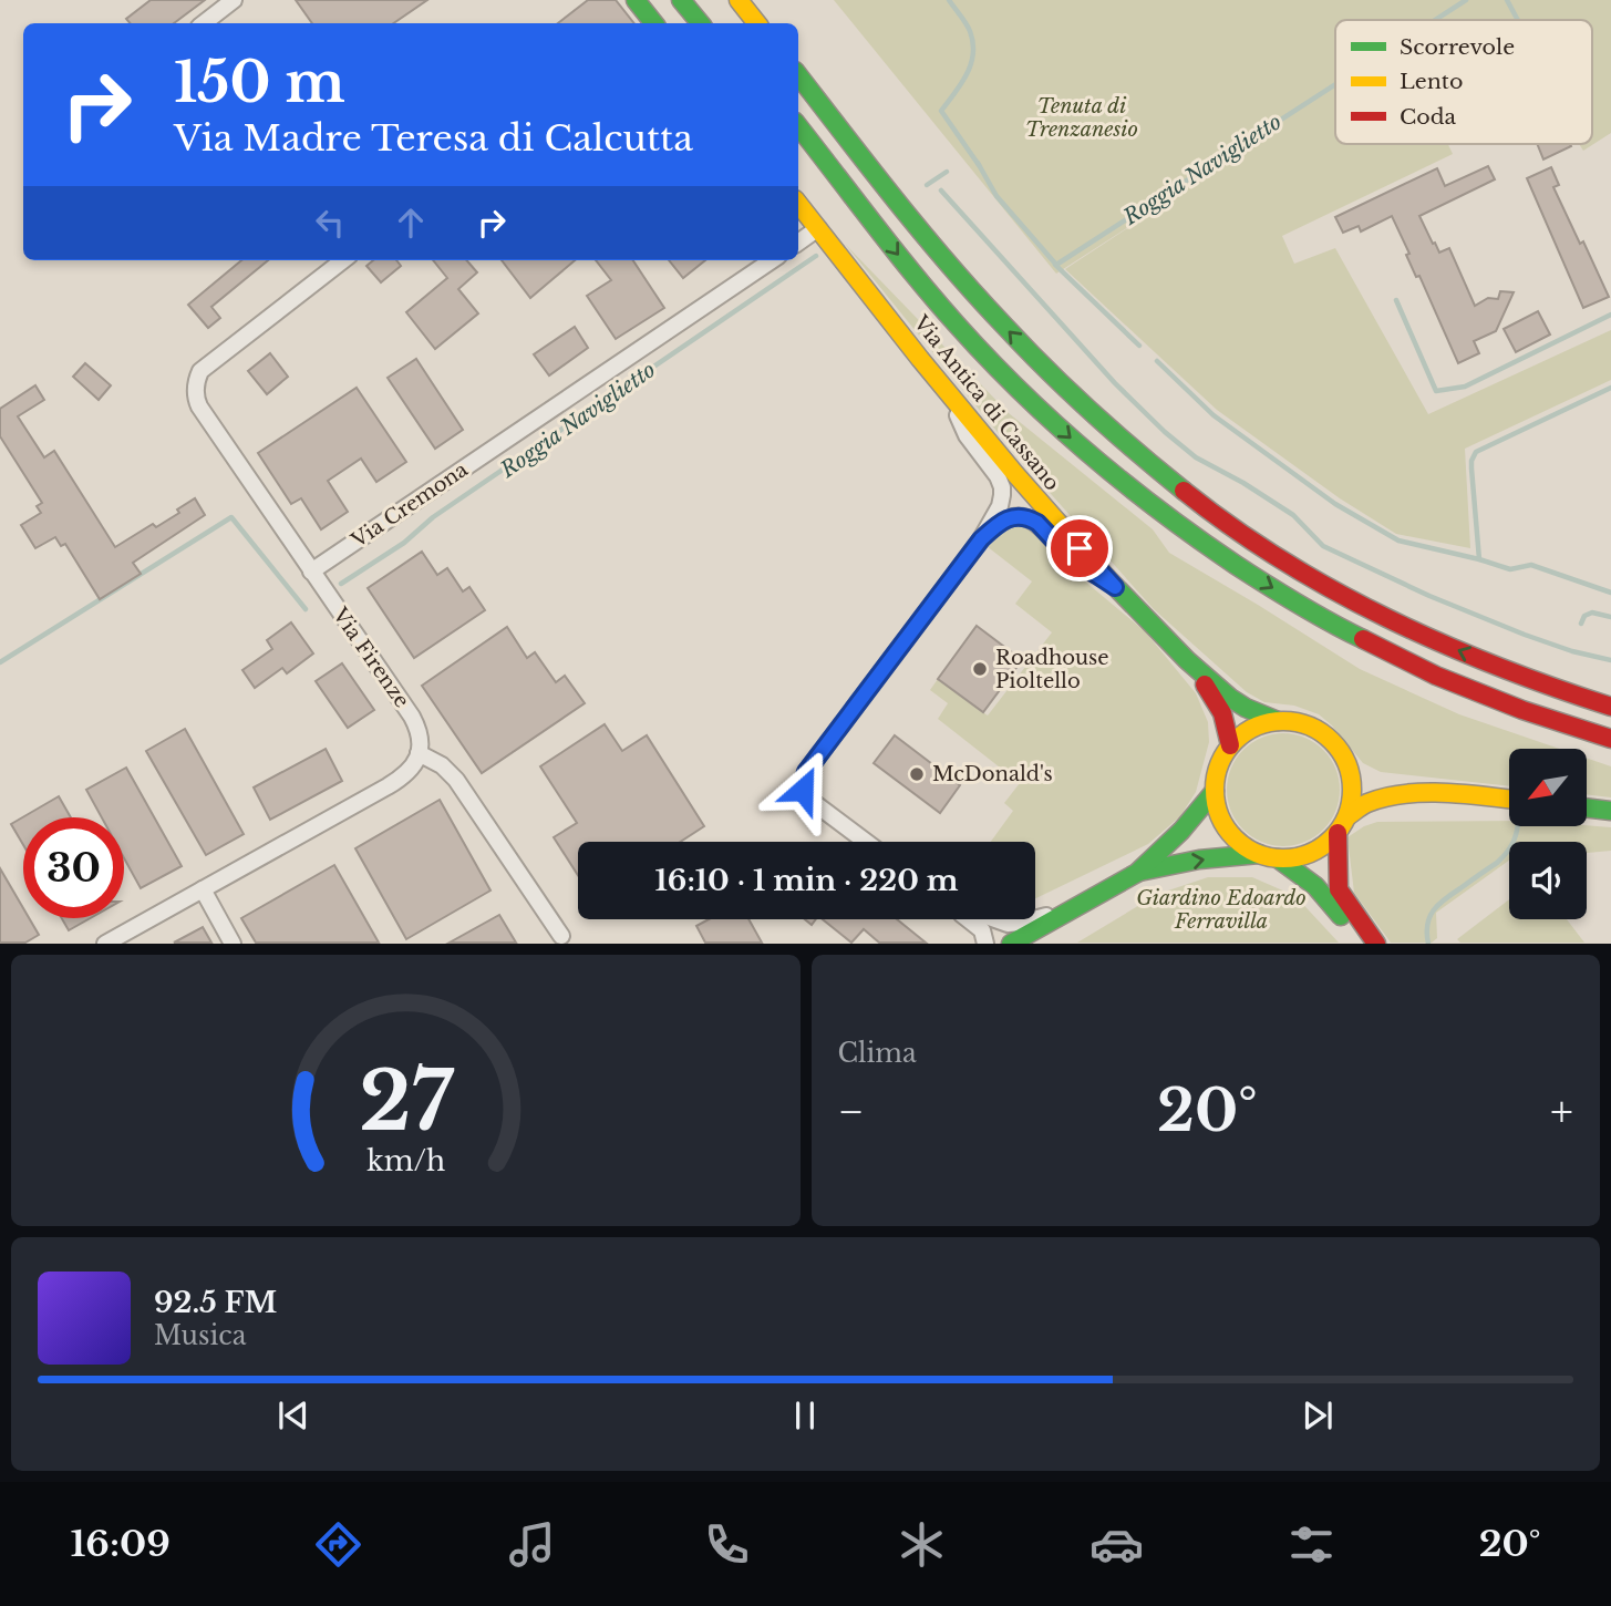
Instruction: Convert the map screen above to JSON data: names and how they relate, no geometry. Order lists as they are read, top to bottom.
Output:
{
  "streets": {
    "main road": ["Via Antica di Cassano"],
    "street": ["Via Cremona", "Via Firenze"]
  },
  "crossings": [
    ["Via Cremona", "Via Firenze"]
  ],
  "water": ["Roggia Naviglietto"],
  "parks": ["Tenuta di Trenzanesio", "Giardino Edoardo Ferravilla"],
  "places": ["Roadhouse Pioltello", "McDonald's"],
  "legend": ["Scorrevole", "Lento", "Coda"],
  "north": "bottom left",
  "page": {
    "turn": ["150 m", "Via Madre Teresa di Calcutta"],
    "limit": "30",
    "trip": "16:10 · 1 min · 220 m",
    "tile": "Clima",
    "heat": ["−", "20°", "+"],
    "song": ["92.5 FM", "Musica"],
    "tabs": ["16:09", "20°"],
    "gauge": ["27", "km/h"]
  }
}
